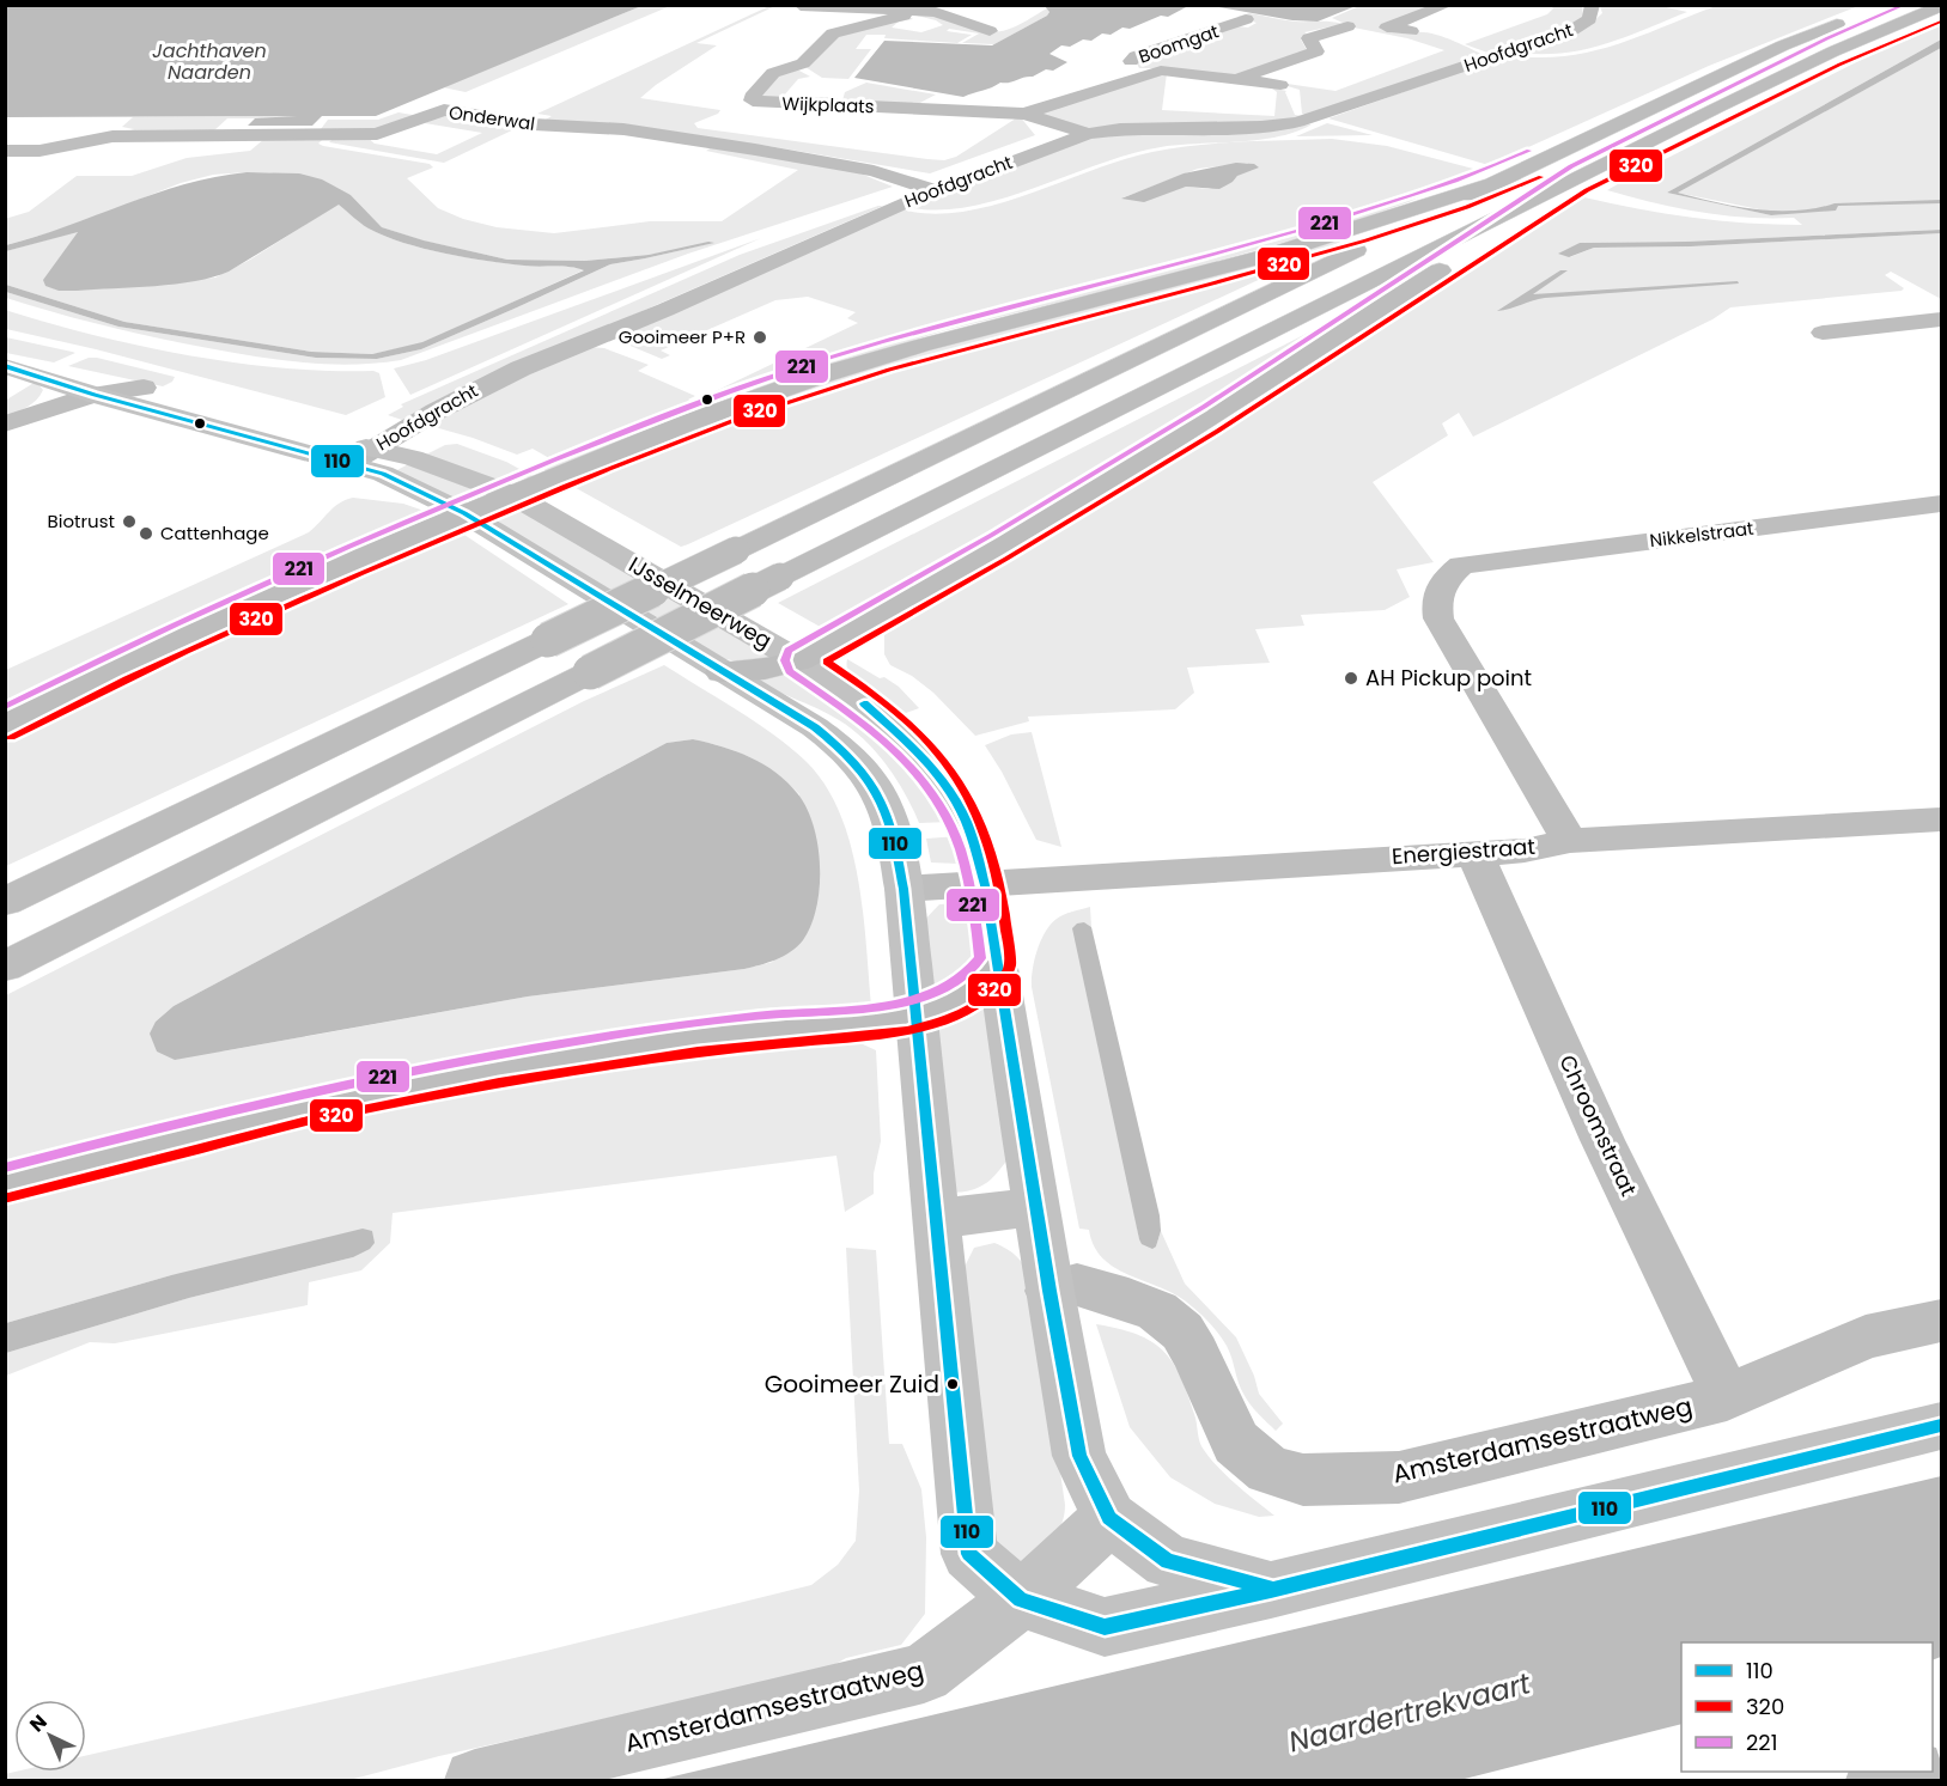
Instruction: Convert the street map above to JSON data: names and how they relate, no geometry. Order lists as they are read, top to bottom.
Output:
{
  "streets": {
    "main road": ["IJsselmeerweg", "Amsterdamsestraatweg"],
    "street": [
      "Boomgat",
      "Hoofdgracht",
      "Wijkplaats",
      "Onderwal",
      "Nikkelstraat",
      "Energiestraat",
      "Chroomstraat"
    ]
  },
  "crossings": [
    ["Boomgat", "Wijkplaats"],
    ["Hoofdgracht", "Wijkplaats"],
    ["Hoofdgracht", "Onderwal"],
    ["Hoofdgracht", "IJsselmeerweg"],
    ["Nikkelstraat", "Energiestraat"],
    ["IJsselmeerweg", "Energiestraat"],
    ["IJsselmeerweg", "Amsterdamsestraatweg"],
    ["Energiestraat", "Chroomstraat"],
    ["Chroomstraat", "Amsterdamsestraatweg"]
  ],
  "water": ["Jachthaven Naarden", "Naardertrekvaart"],
  "places": [
    "Gooimeer P+R",
    "Biotrust",
    "Cattenhage",
    "AH Pickup point",
    "Gooimeer Zuid"
  ],
  "lines": ["transit line 221", "transit line 320", "transit line 110"],
  "legend": ["110", "320", "221"],
  "north": "top left"
}
